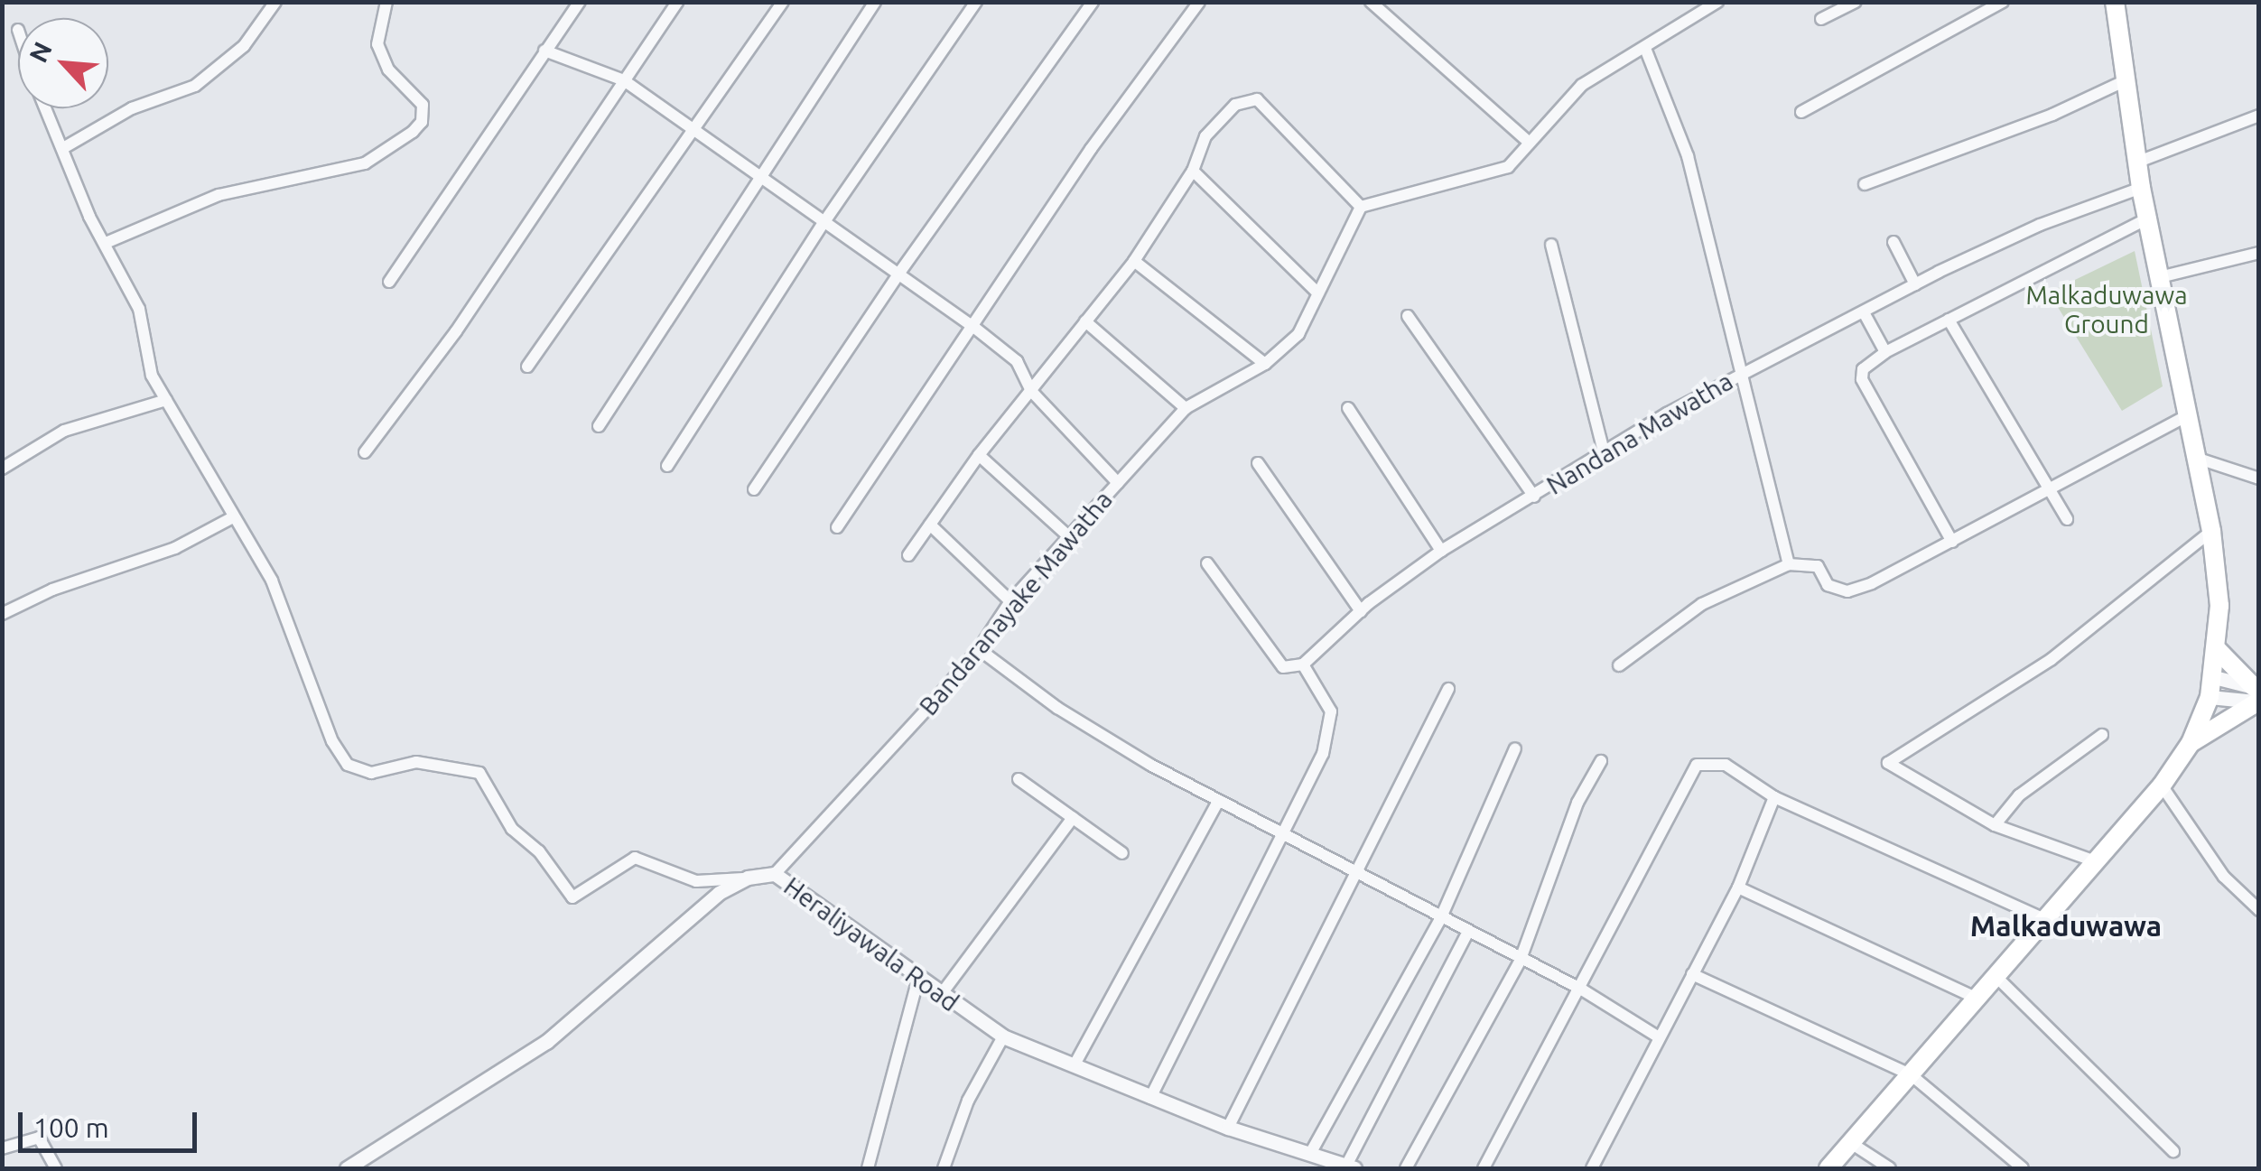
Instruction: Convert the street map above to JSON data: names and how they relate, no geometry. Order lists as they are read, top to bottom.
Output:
{
  "streets": {
    "street": ["Nandana Mawatha", "Bandaranayake Mawatha", "Heraliyawala Road"]
  },
  "crossings": [
    ["Bandaranayake Mawatha", "Heraliyawala Road"]
  ],
  "districts": ["Malkaduwawa"],
  "parks": ["Malkaduwawa Ground"],
  "scale_bar": "100 m",
  "north": "top left"
}
